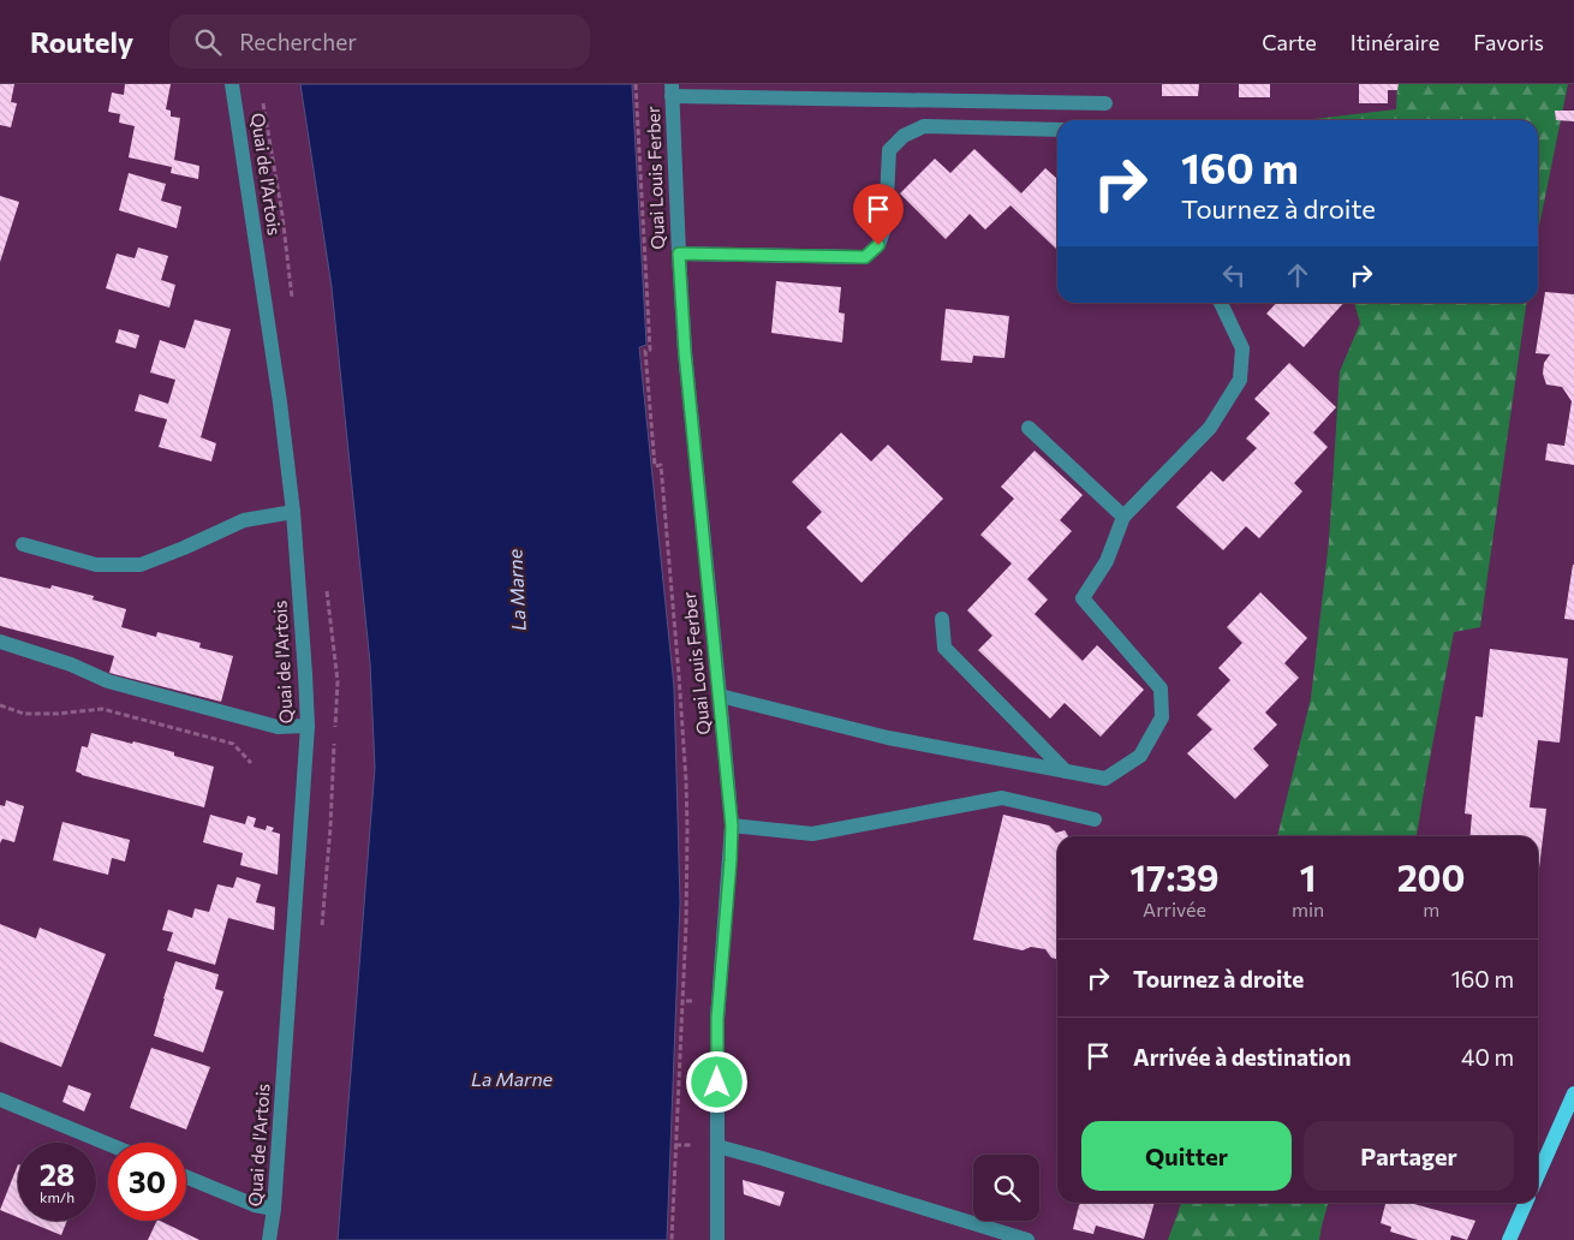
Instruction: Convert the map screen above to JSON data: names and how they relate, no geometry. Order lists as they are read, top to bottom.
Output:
{
  "streets": {
    "street": ["Quai de l'Artois", "Quai Louis Ferber"]
  },
  "water": ["La Marne"],
  "page": {
    "header": "Routely",
    "search": "Rechercher",
    "nav": ["Carte", "Itinéraire", "Favoris"],
    "turn": ["160 m", "Tournez à droite"],
    "eta": [
      "17:39",
      "Arrivée",
      "1",
      "min",
      "200",
      "m"
    ],
    "list": [
      {
        "name": "Tournez à droite",
        "value": "160 m"
      },
      {
        "name": "Arrivée à destination",
        "value": "40 m"
      }
    ],
    "buttons": ["Quitter", "Partager"],
    "speed": "28 km/h",
    "limit": "30"
  }
}
